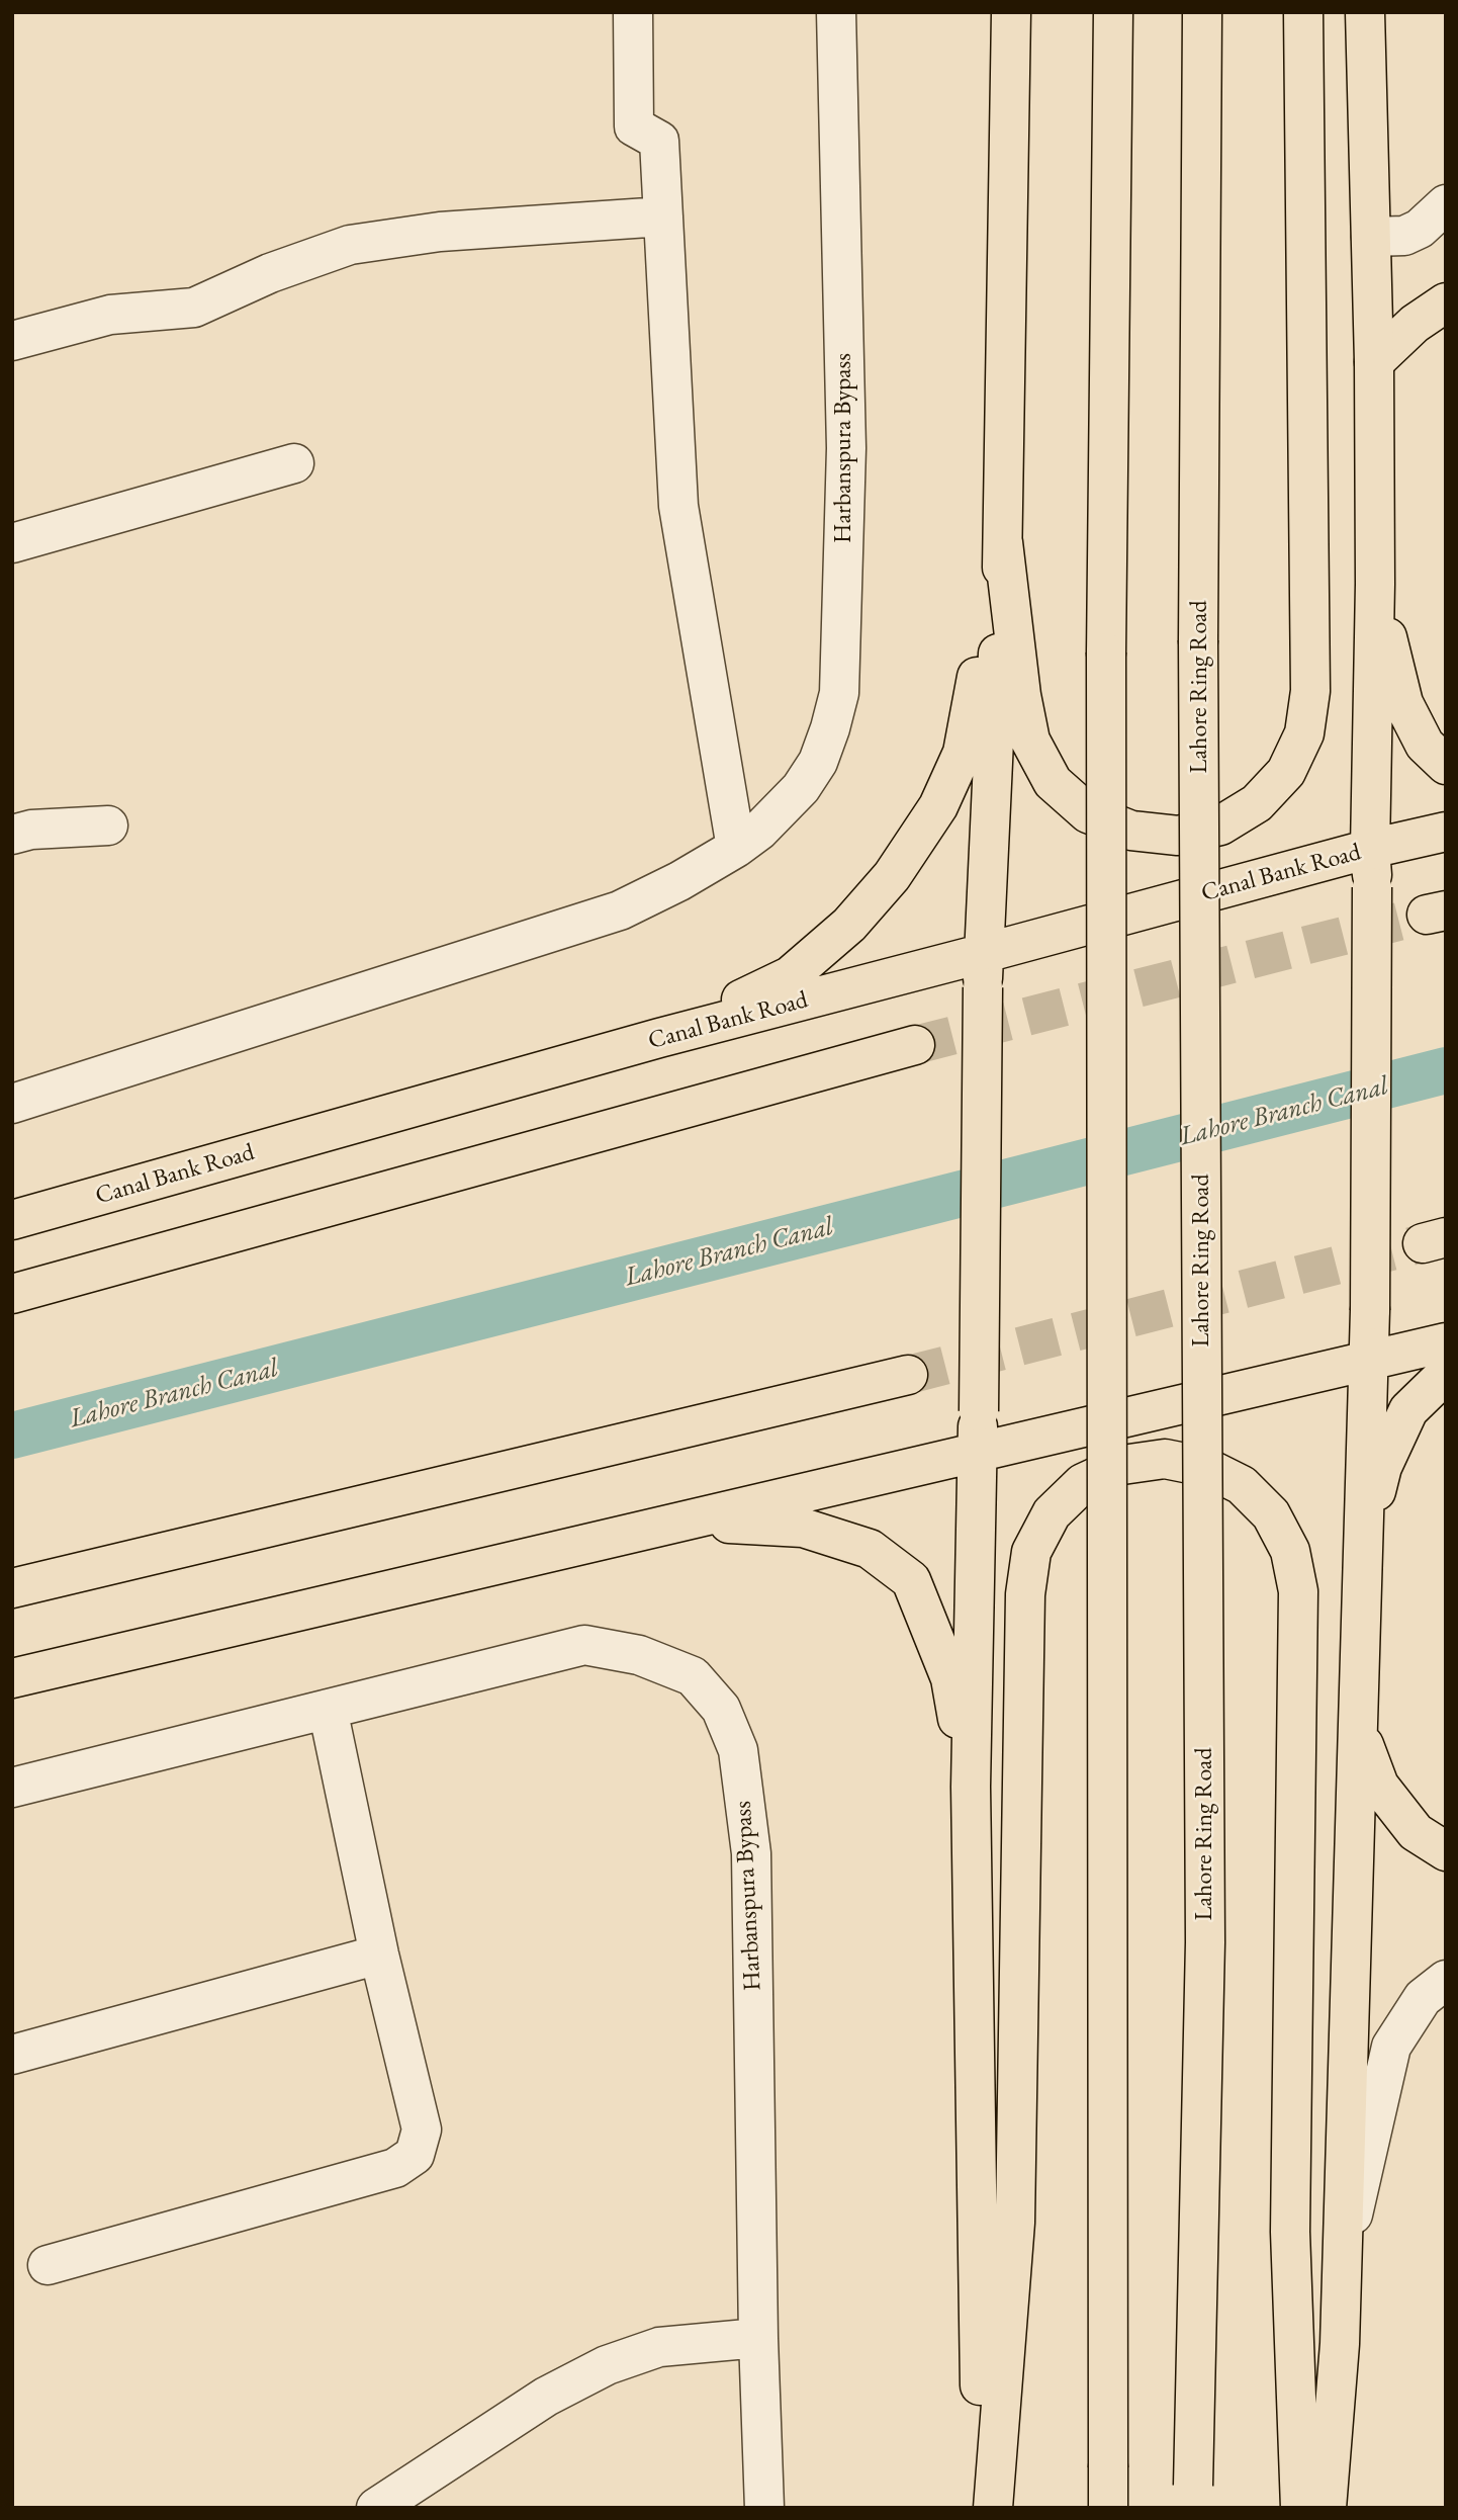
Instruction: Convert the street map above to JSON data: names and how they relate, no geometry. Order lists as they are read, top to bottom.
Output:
{
  "streets": {
    "main road": ["Lahore Ring Road", "Canal Bank Road"],
    "street": ["Harbanspura Bypass"]
  },
  "water": ["Lahore Branch Canal"]
}
